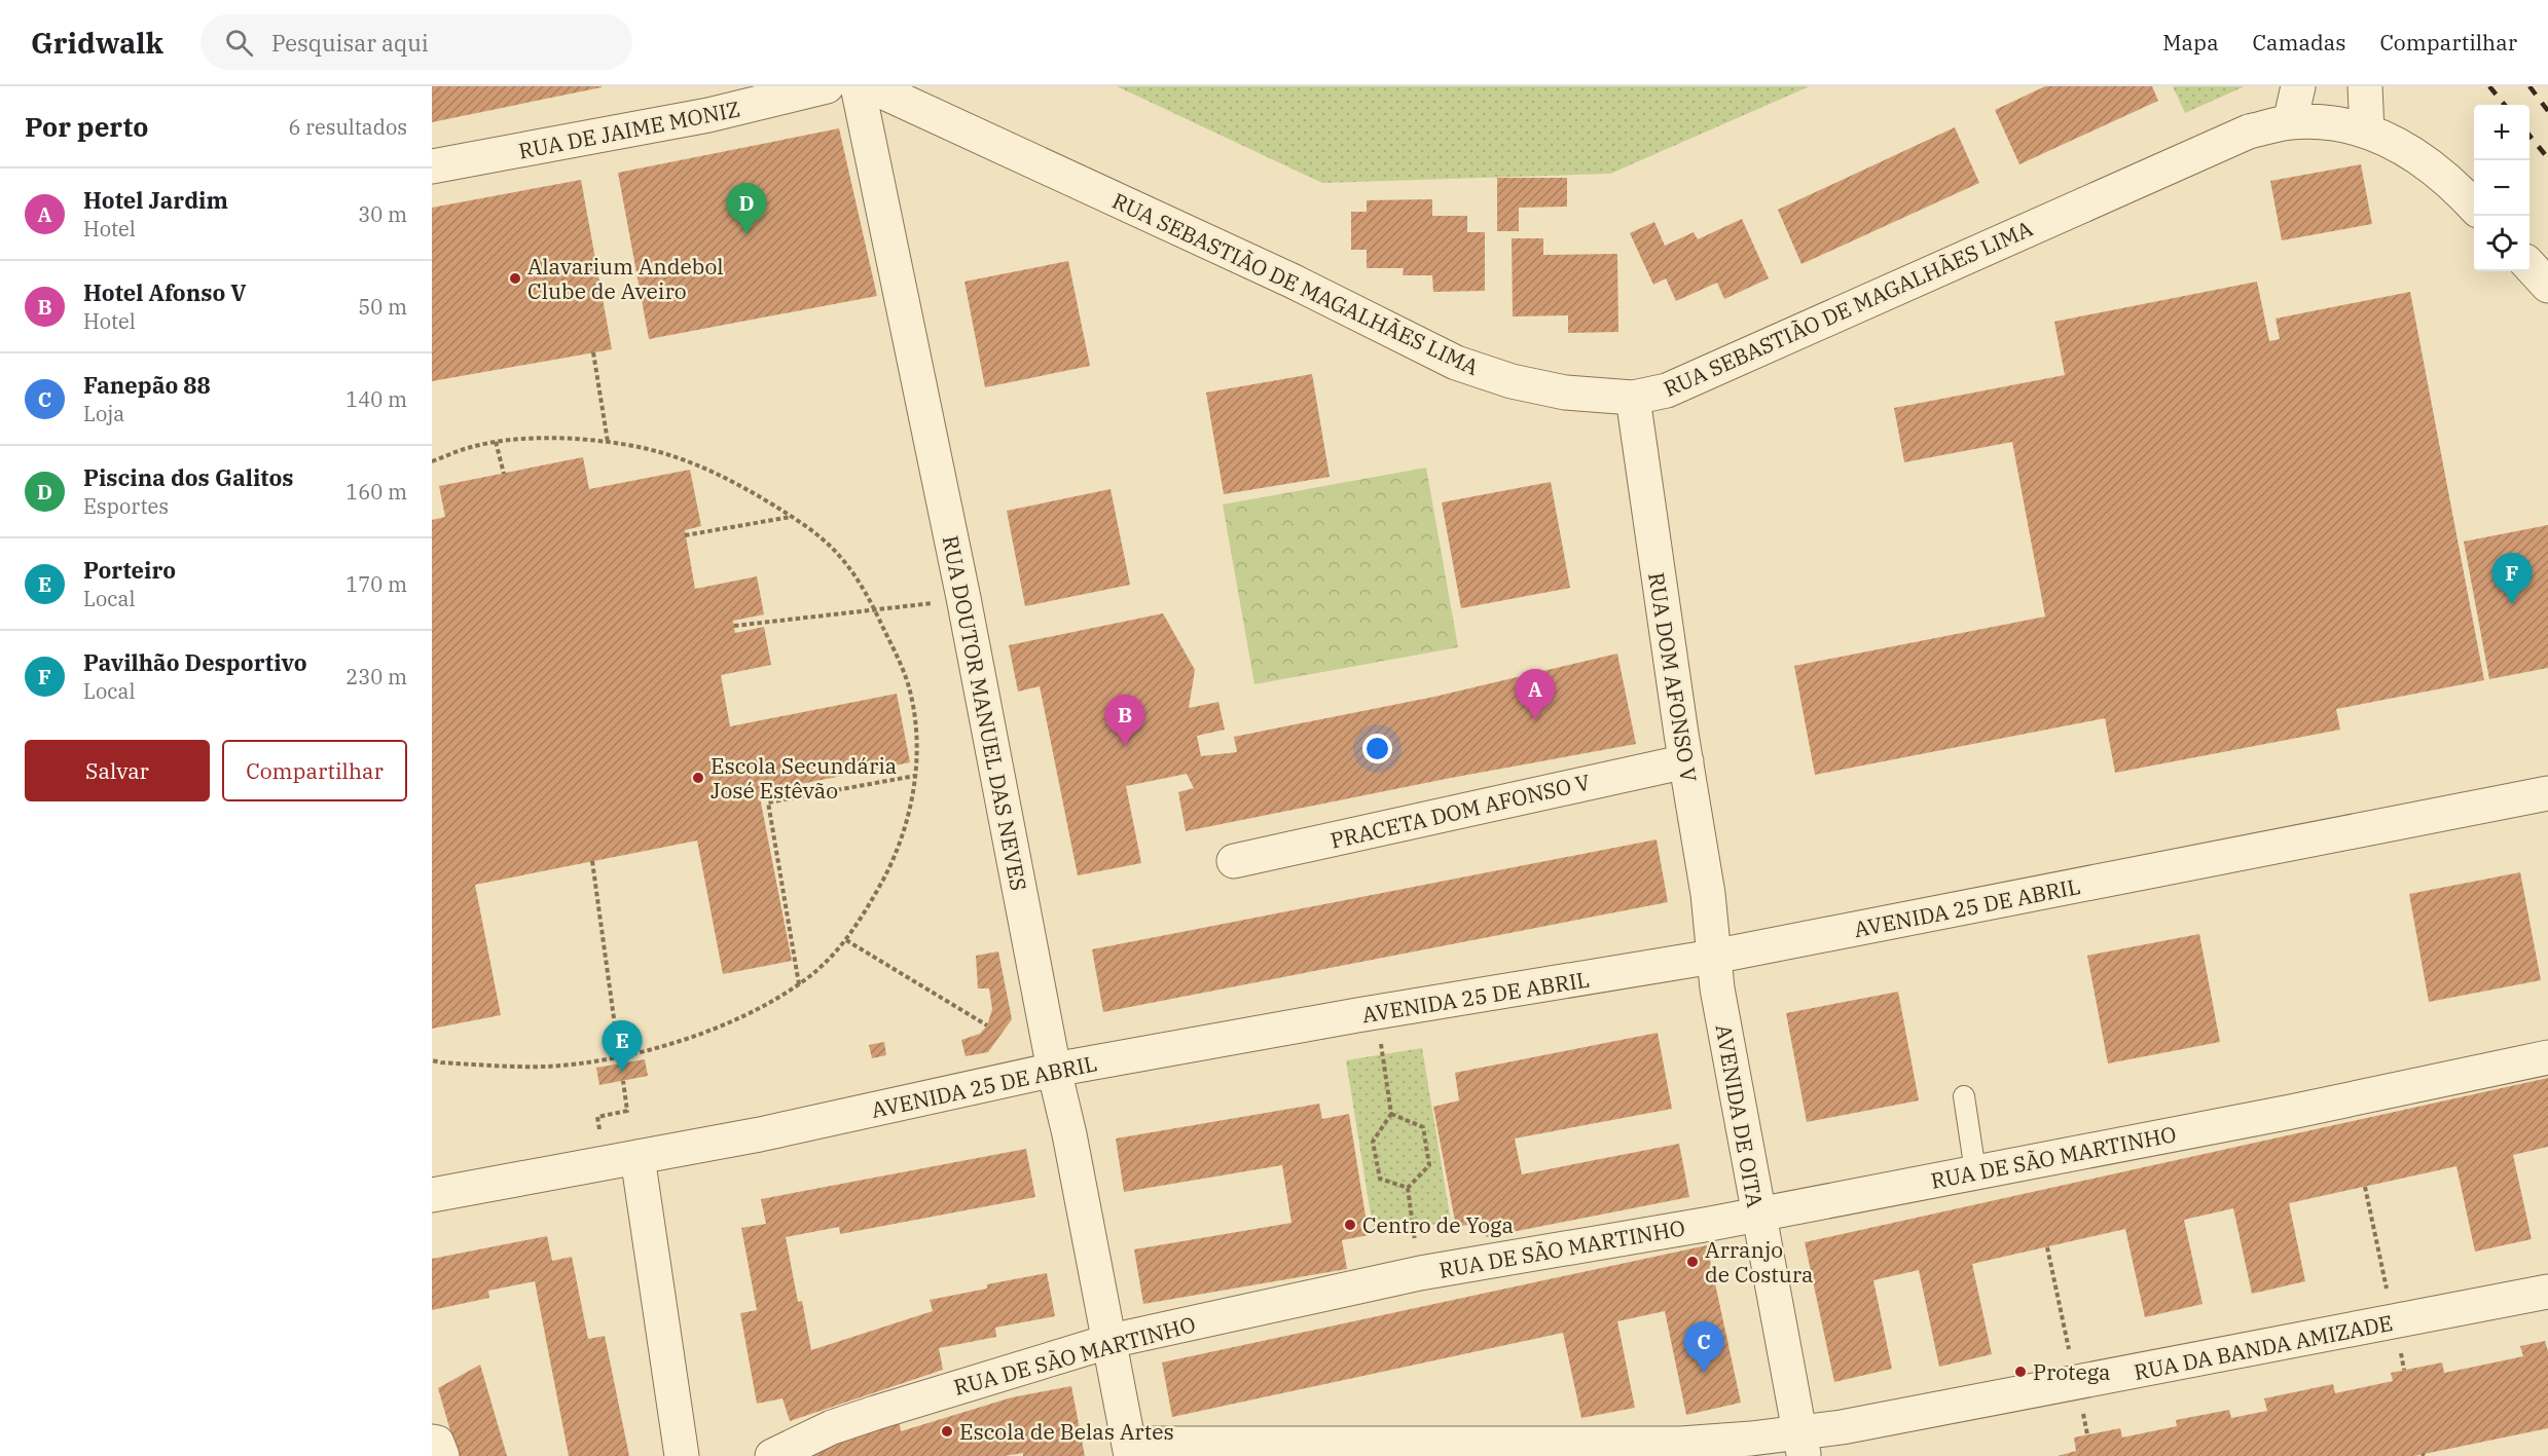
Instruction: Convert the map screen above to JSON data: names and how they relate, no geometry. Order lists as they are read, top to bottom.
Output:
{
  "streets": {
    "street": [
      "RUA DE JAIME MONIZ",
      "RUA SEBASTIÃO DE MAGALHÃES LIMA",
      "RUA DOM AFONSO V",
      "RUA DOUTOR MANUEL DAS NEVES",
      "PRACETA DOM AFONSO V",
      "AVENIDA 25 DE ABRIL",
      "AVENIDA DE OITA",
      "RUA DE SÃO MARTINHO",
      "RUA DA BANDA AMIZADE"
    ]
  },
  "crossings": [
    ["RUA SEBASTIÃO DE MAGALHÃES LIMA", "RUA DOM AFONSO V"],
    ["RUA DOM AFONSO V", "PRACETA DOM AFONSO V"],
    ["RUA DOM AFONSO V", "AVENIDA 25 DE ABRIL"],
    ["RUA DOM AFONSO V", "AVENIDA DE OITA"],
    ["RUA DOUTOR MANUEL DAS NEVES", "AVENIDA 25 DE ABRIL"],
    ["RUA DOUTOR MANUEL DAS NEVES", "RUA DE SÃO MARTINHO"],
    ["RUA DOUTOR MANUEL DAS NEVES", "RUA DA BANDA AMIZADE"],
    ["AVENIDA 25 DE ABRIL", "AVENIDA DE OITA"],
    ["AVENIDA DE OITA", "RUA DE SÃO MARTINHO"],
    ["AVENIDA DE OITA", "RUA DA BANDA AMIZADE"]
  ],
  "places": [
    "Alavarium Andebol Clube de Aveiro",
    "Escola Secundária José Estêvão",
    "Centro de Yoga",
    "Arranjo de Costura",
    "Protega",
    "Escola de Belas Artes"
  ],
  "page": {
    "header": "Gridwalk",
    "search": "Pesquisar aqui",
    "nav": ["Mapa", "Camadas", "Compartilhar"],
    "heading": ["Por perto", "6 resultados"],
    "map_buttons": ["+", "−"],
    "list": [
      {
        "mark": "A",
        "name": "Hotel Jardim",
        "note": "Hotel",
        "value": "30 m"
      },
      {
        "mark": "B",
        "name": "Hotel Afonso V",
        "note": "Hotel",
        "value": "50 m"
      },
      {
        "mark": "C",
        "name": "Fanepão 88",
        "note": "Loja",
        "value": "140 m"
      },
      {
        "mark": "D",
        "name": "Piscina dos Galitos",
        "note": "Esportes",
        "value": "160 m"
      },
      {
        "mark": "E",
        "name": "Porteiro",
        "note": "Local",
        "value": "170 m"
      },
      {
        "mark": "F",
        "name": "Pavilhão Desportivo",
        "note": "Local",
        "value": "230 m"
      }
    ],
    "pins": [
      "D",
      "F",
      "A",
      "B",
      "E",
      "C"
    ],
    "buttons": ["Salvar", "Compartilhar"]
  }
}
